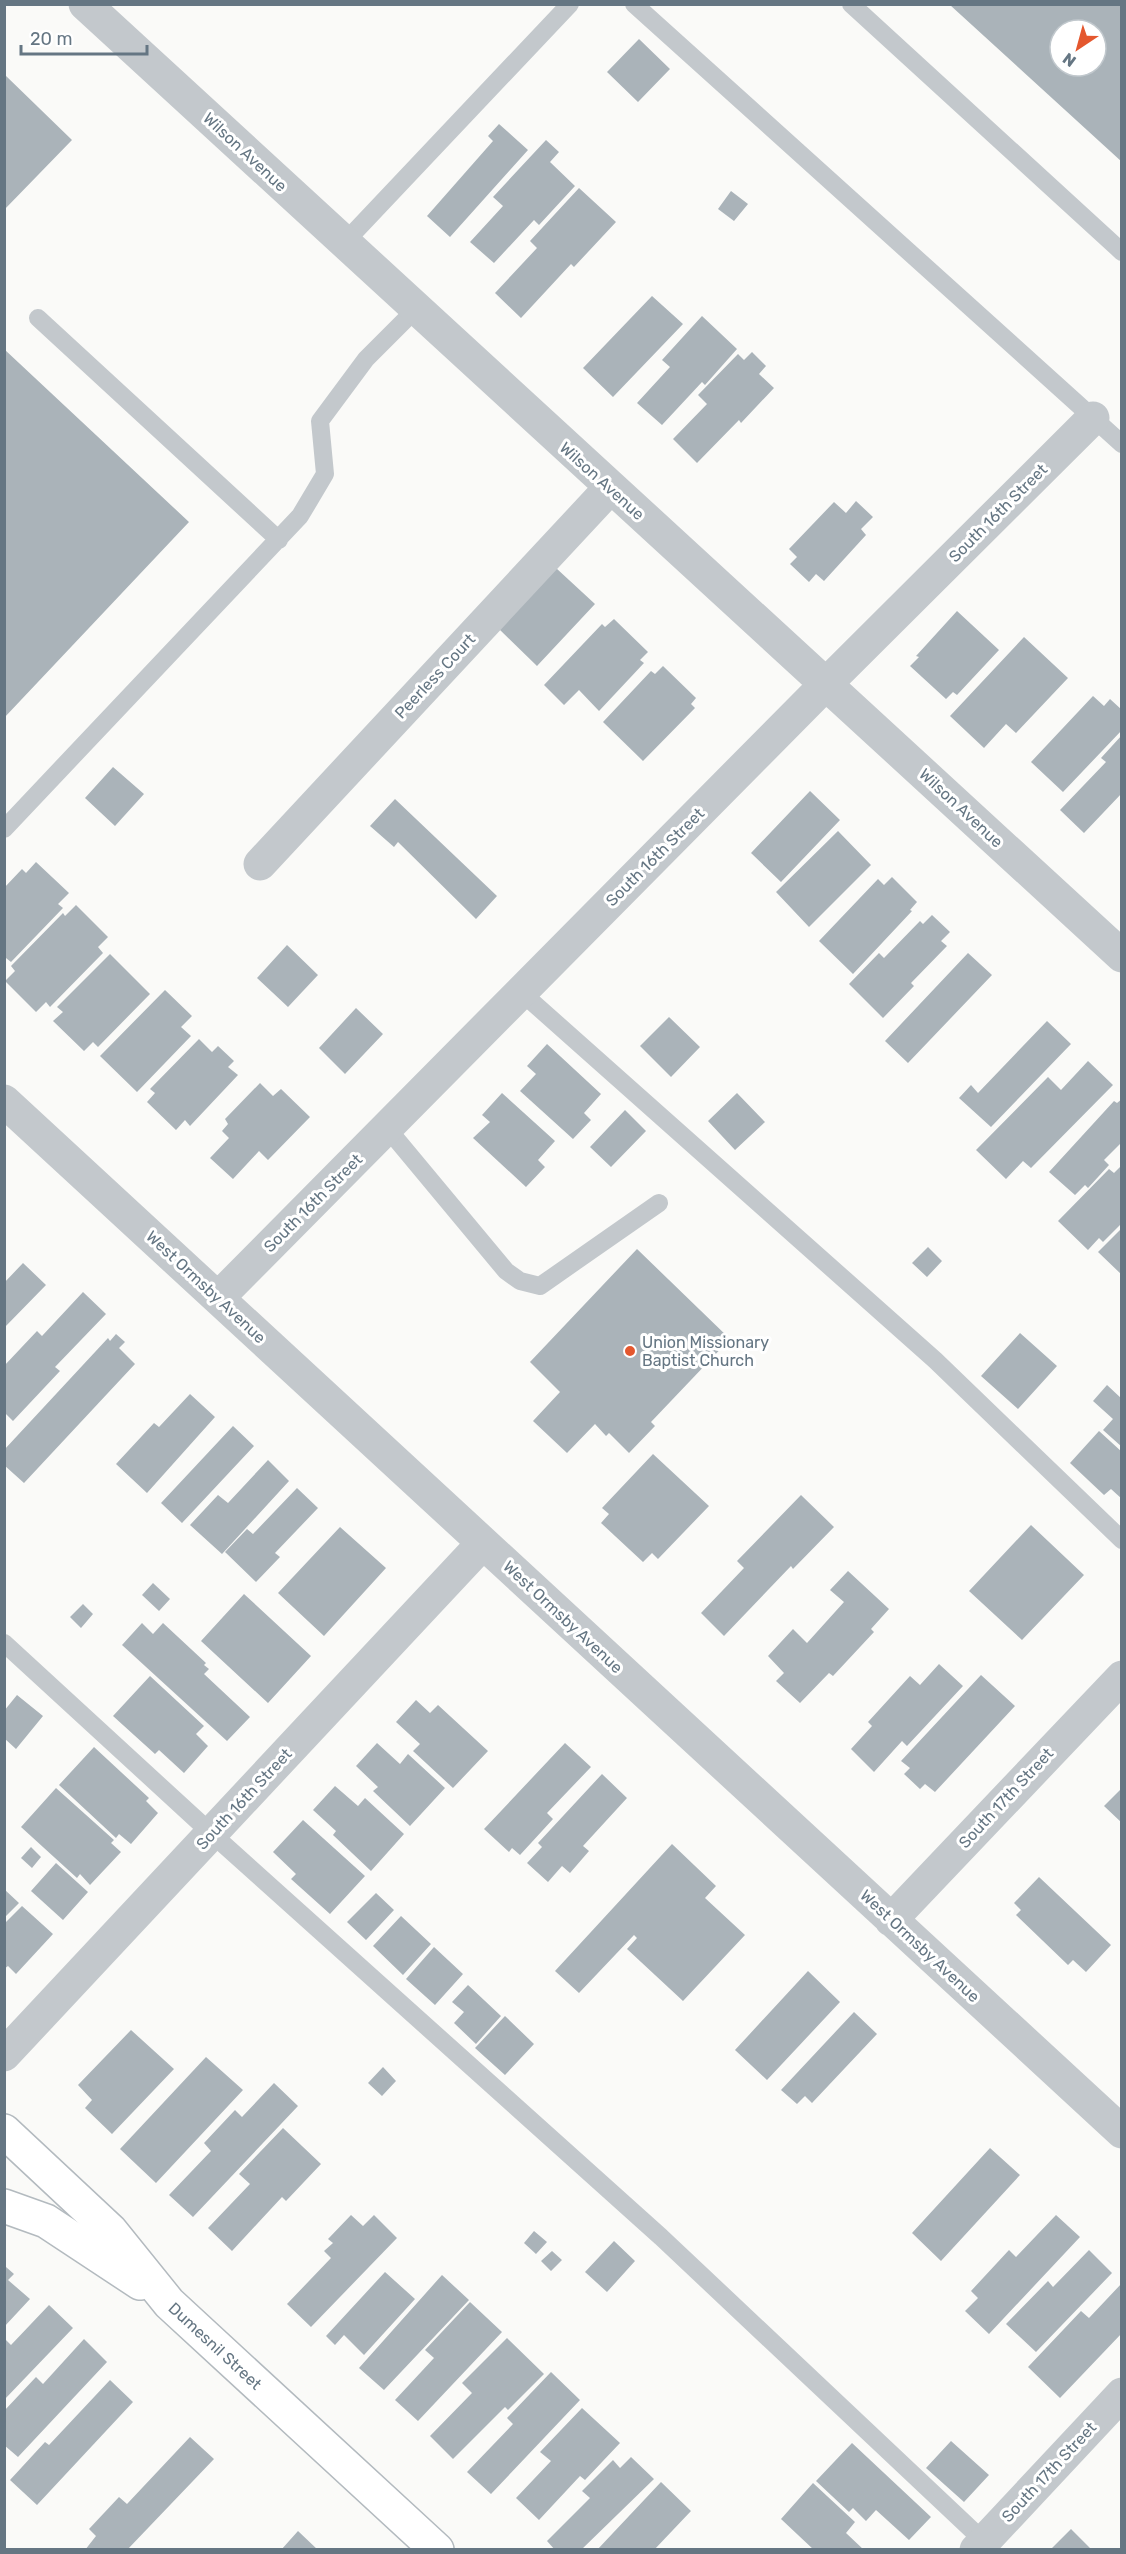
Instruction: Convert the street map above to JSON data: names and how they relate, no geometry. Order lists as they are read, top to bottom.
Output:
{
  "streets": {
    "main road": ["Dumesnil Street"],
    "street": [
      "Wilson Avenue",
      "South 16th Street",
      "Peerless Court",
      "West Ormsby Avenue",
      "South 17th Street"
    ]
  },
  "crossings": [
    ["Wilson Avenue", "South 16th Street"],
    ["Wilson Avenue", "Peerless Court"],
    ["South 16th Street", "West Ormsby Avenue"],
    ["West Ormsby Avenue", "South 17th Street"]
  ],
  "places": ["Union Missionary Baptist Church"],
  "scale_bar": "20 m",
  "north": "bottom left"
}
